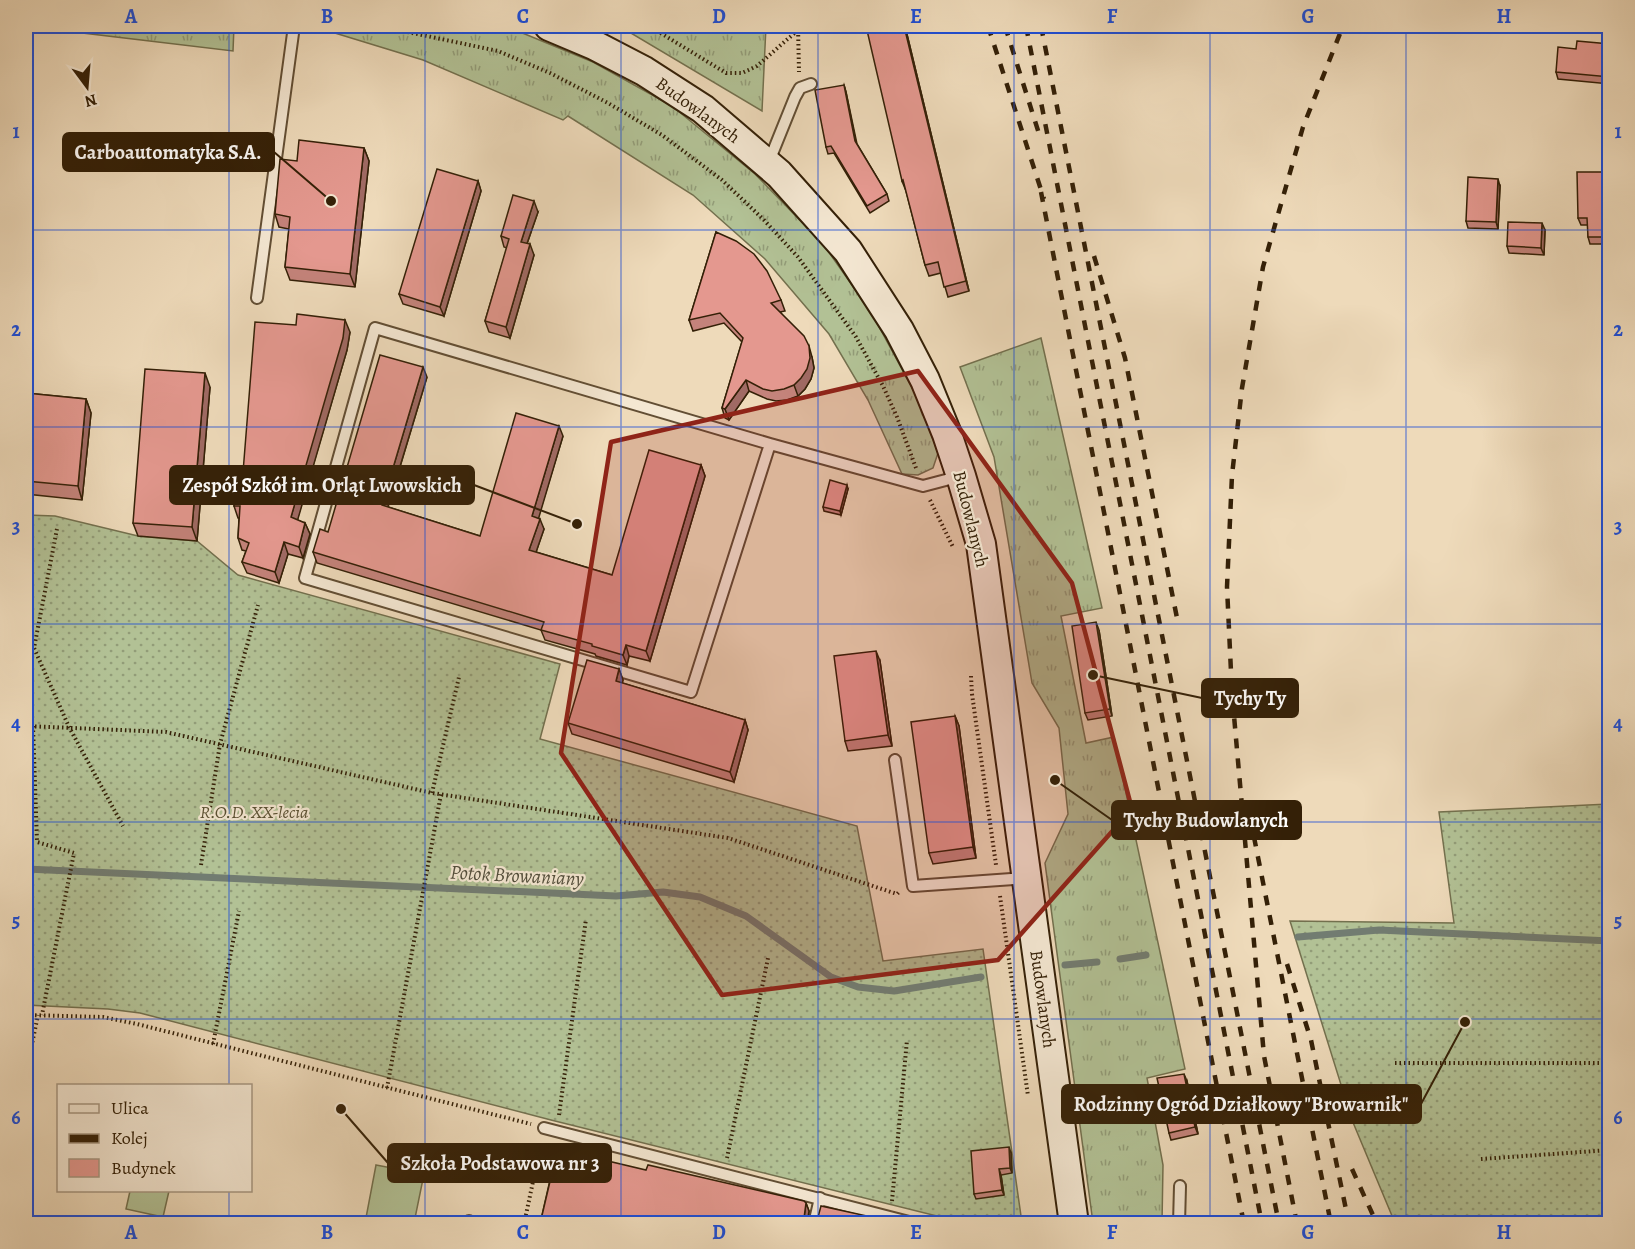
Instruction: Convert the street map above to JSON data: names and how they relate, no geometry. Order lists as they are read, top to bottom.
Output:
{
  "streets": {
    "street": ["Budowlanych"]
  },
  "water": ["Potok Browaniany"],
  "parks": ["R.O.D. XX-lecia"],
  "places": [
    "Carboautomatyka S.A.",
    "Zespół Szkół im. Orląt Lwowskich",
    "Tychy Ty",
    "Tychy Budowlanych",
    "Rodzinny Ogród Działkowy \"Browarnik\"",
    "Szkoła Podstawowa nr 3"
  ],
  "legend": ["Ulica", "Kolej", "Budynek"],
  "north": "bottom",
  "grid": {
    "columns": [
      "A",
      "B",
      "C",
      "D",
      "E",
      "F",
      "G",
      "H"
    ],
    "rows": [
      "1",
      "2",
      "3",
      "4",
      "5",
      "6"
    ]
  }
}
